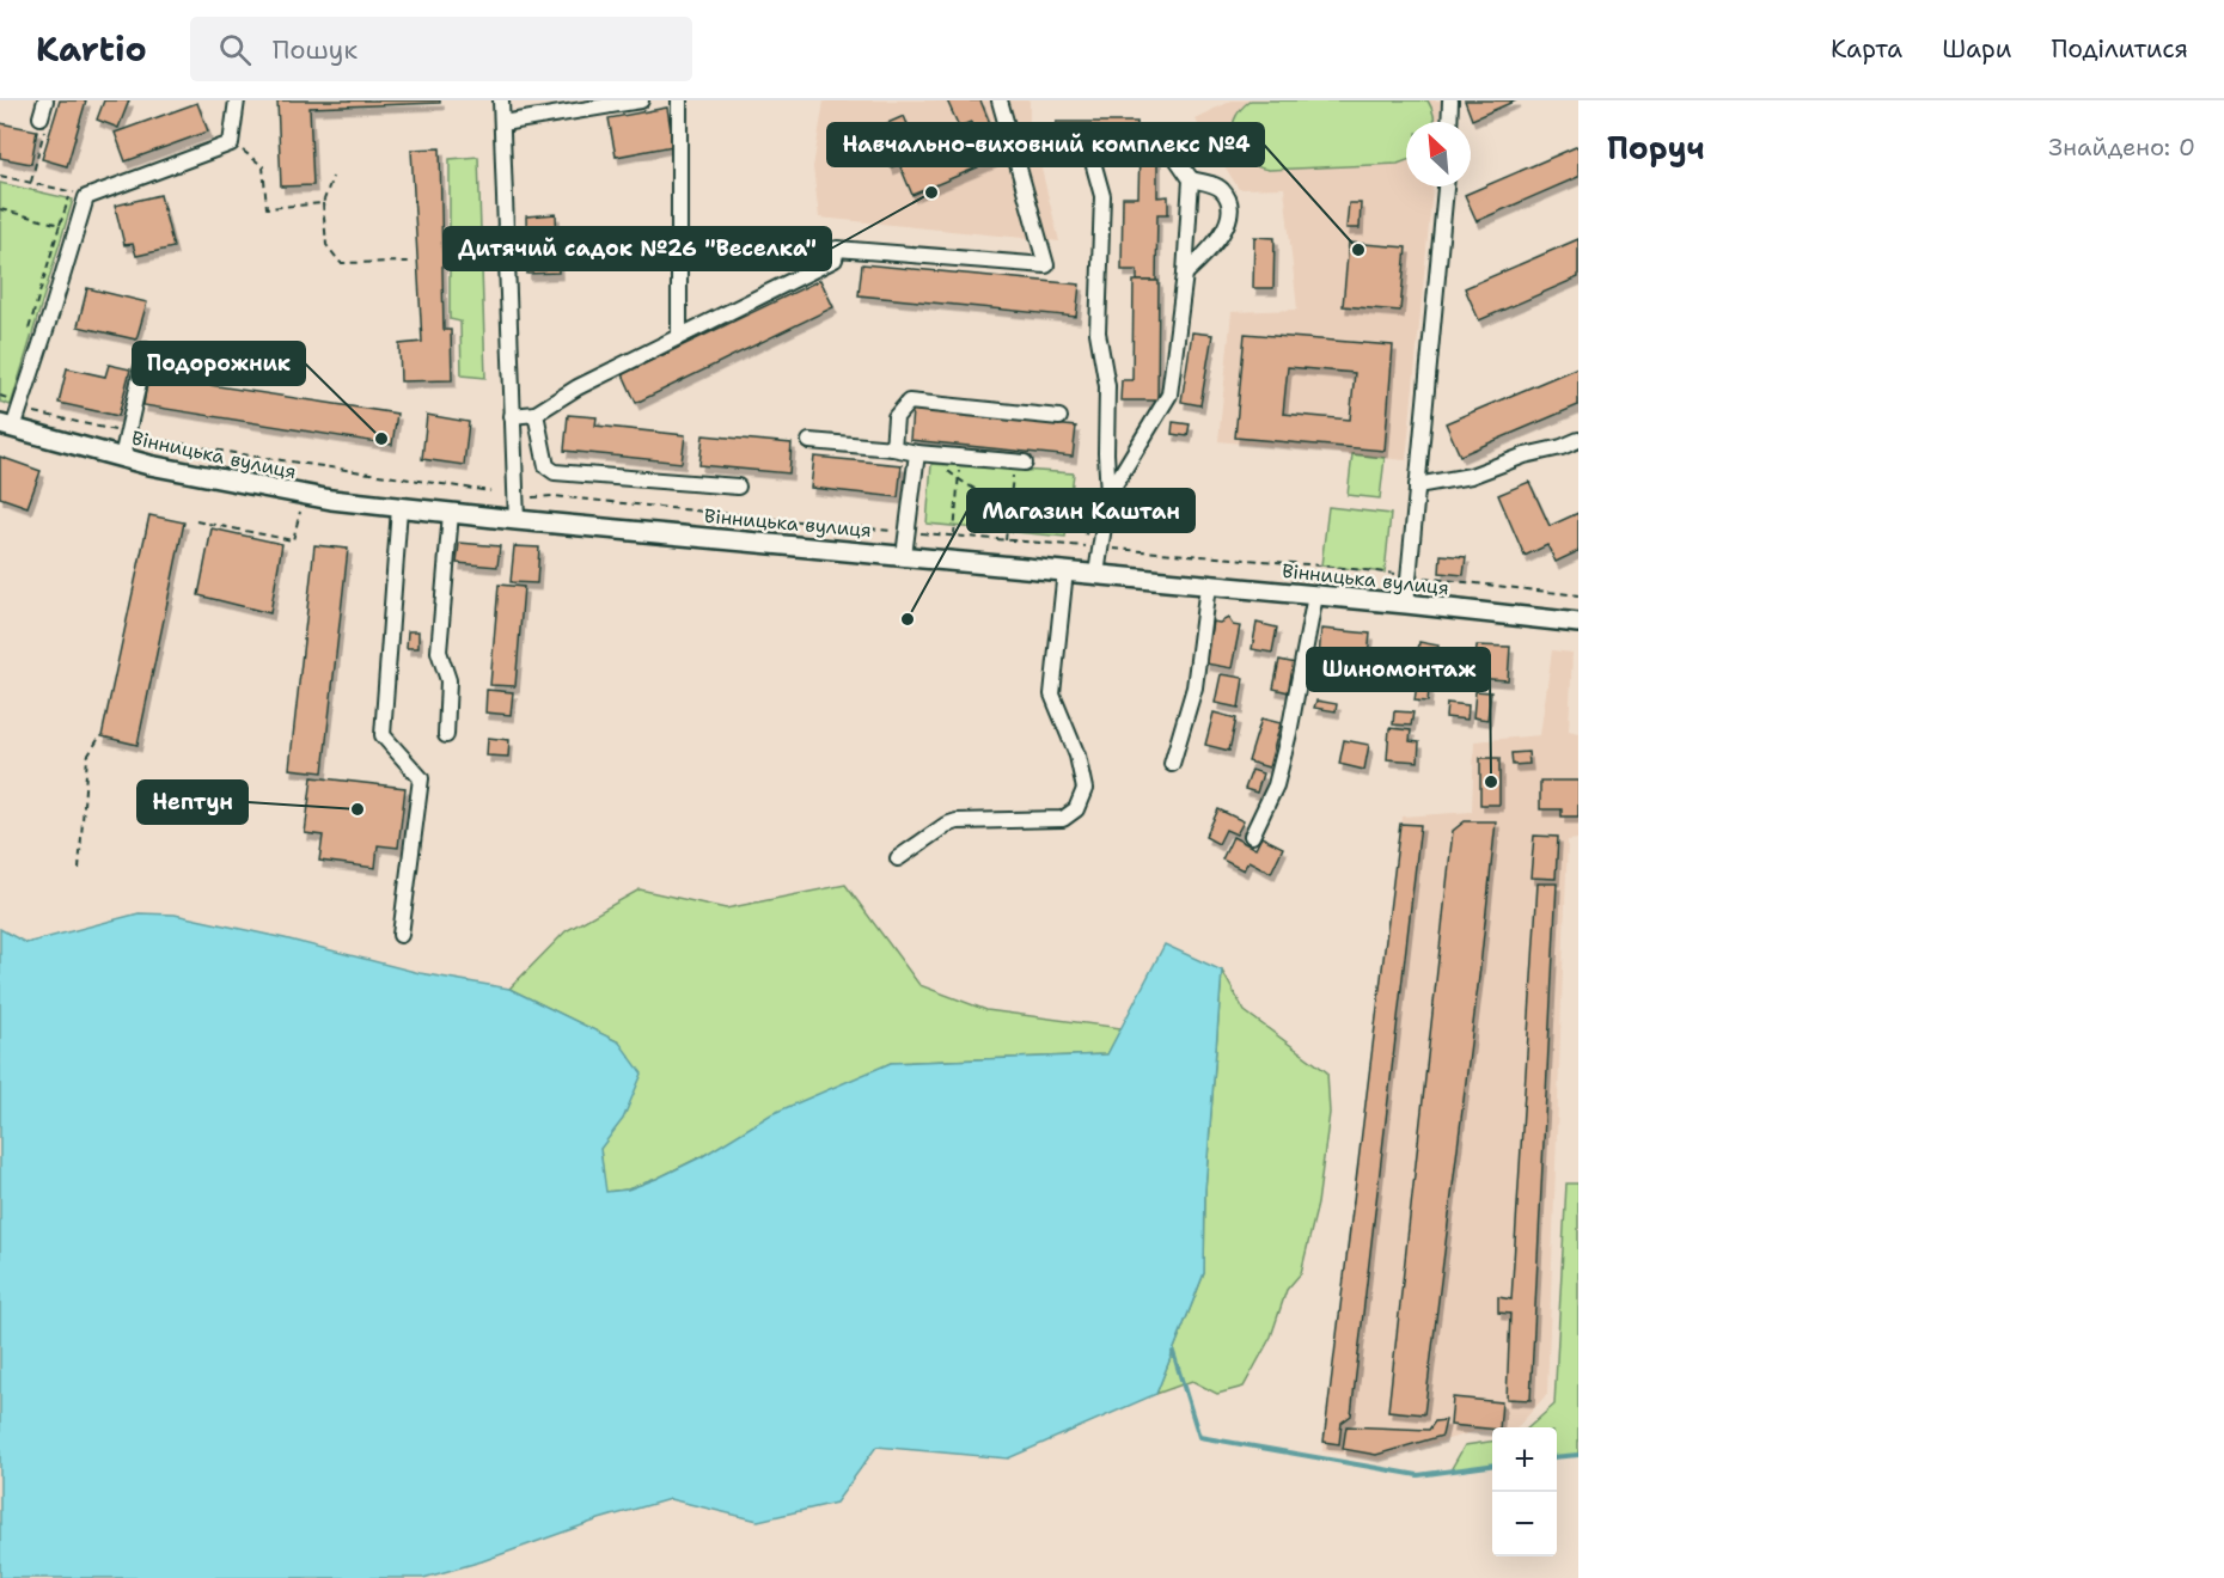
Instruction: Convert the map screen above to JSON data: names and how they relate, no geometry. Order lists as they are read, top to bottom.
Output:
{
  "streets": {
    "main road": ["Вінницька вулиця"]
  },
  "places": [
    "Дитячий садок №26 \"Веселка\"",
    "Навчально-виховний комплекс №4",
    "Подорожник",
    "Магазин Каштан",
    "Шиномонтаж",
    "Нептун"
  ],
  "north": "top left",
  "page": {
    "header": "Kartio",
    "search": "Пошук",
    "nav": ["Карта", "Шари", "Поділитися"],
    "heading": ["Поруч", "Знайдено: 0"],
    "map_buttons": ["+", "−"]
  }
}
